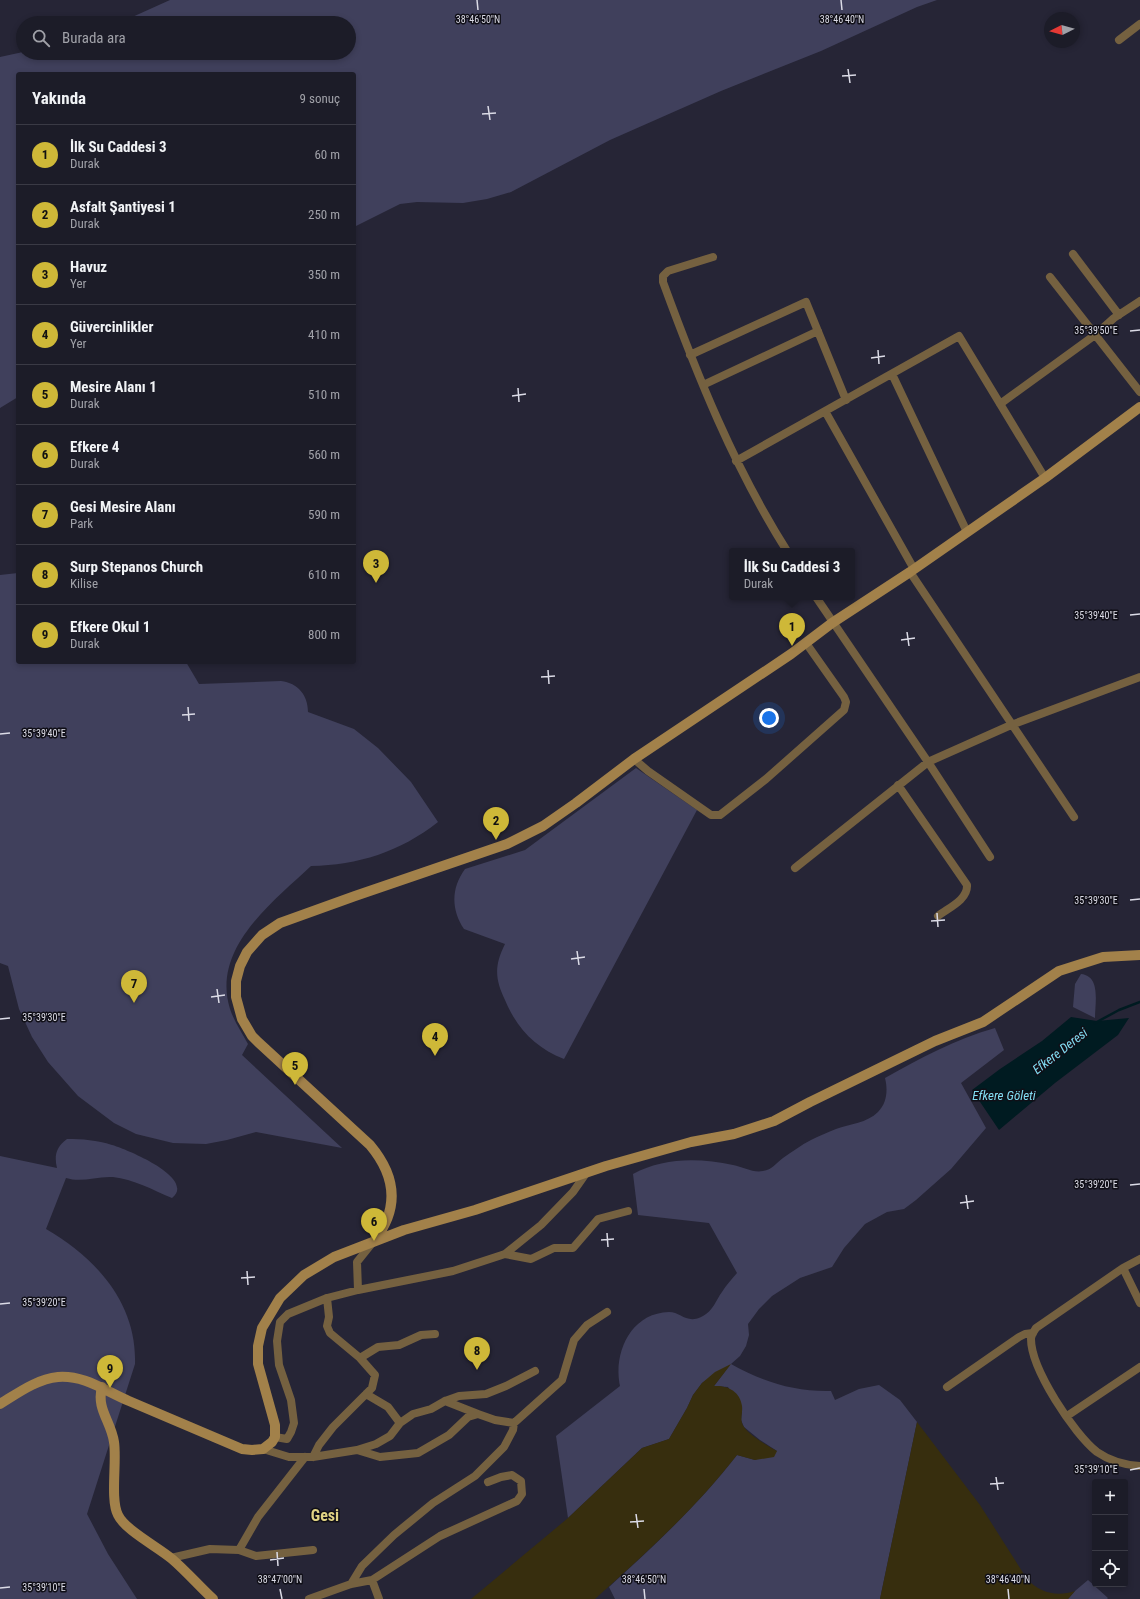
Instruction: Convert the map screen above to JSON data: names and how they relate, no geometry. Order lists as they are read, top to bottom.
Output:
{
  "districts": ["Gesi"],
  "water": ["Efkere Deresi", "Efkere Göleti"],
  "north": "left",
  "page": {
    "search": "Burada ara",
    "heading": ["Yakında", "9 sonuç"],
    "list": [
      {
        "mark": "1",
        "name": "İlk Su Caddesi 3",
        "note": "Durak",
        "value": "60 m"
      },
      {
        "mark": "2",
        "name": "Asfalt Şantiyesi 1",
        "note": "Durak",
        "value": "250 m"
      },
      {
        "mark": "3",
        "name": "Havuz",
        "note": "Yer",
        "value": "350 m"
      },
      {
        "mark": "4",
        "name": "Güvercinlikler",
        "note": "Yer",
        "value": "410 m"
      },
      {
        "mark": "5",
        "name": "Mesire Alanı 1",
        "note": "Durak",
        "value": "510 m"
      },
      {
        "mark": "6",
        "name": "Efkere 4",
        "note": "Durak",
        "value": "560 m"
      },
      {
        "mark": "7",
        "name": "Gesi Mesire Alanı",
        "note": "Park",
        "value": "590 m"
      },
      {
        "mark": "8",
        "name": "Surp Stepanos Church",
        "note": "Kilise",
        "value": "610 m"
      },
      {
        "mark": "9",
        "name": "Efkere Okul 1",
        "note": "Durak",
        "value": "800 m"
      }
    ],
    "popup": ["İlk Su Caddesi 3", "Durak"],
    "pins": [
      "3",
      "1",
      "2",
      "7",
      "4",
      "5",
      "6",
      "8",
      "9"
    ],
    "map_buttons": ["+", "−"]
  },
  "coordinates": [
    "38°46'50\"N",
    "38°46'40\"N",
    "35°39'50\"E",
    "35°39'40\"E",
    "35°39'30\"E",
    "35°39'20\"E",
    "35°39'10\"E",
    "38°47'00\"N"
  ]
}
